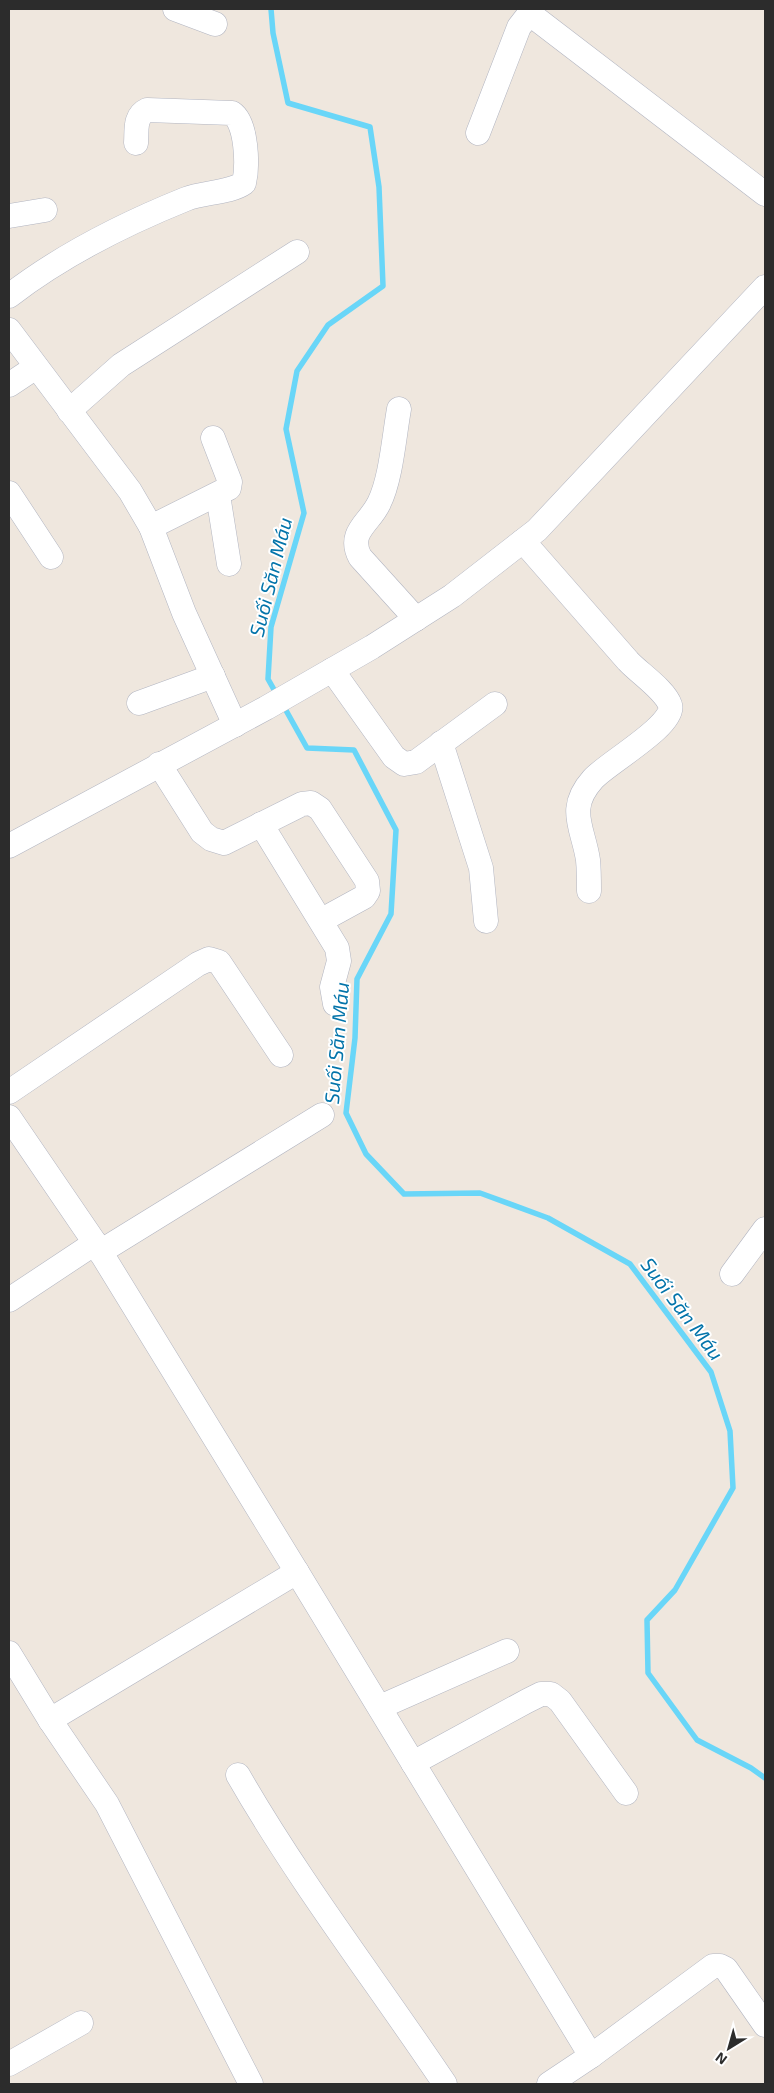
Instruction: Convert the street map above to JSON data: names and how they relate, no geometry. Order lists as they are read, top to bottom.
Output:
{
  "water": ["Suối Săn Máu"],
  "north": "bottom left"
}
